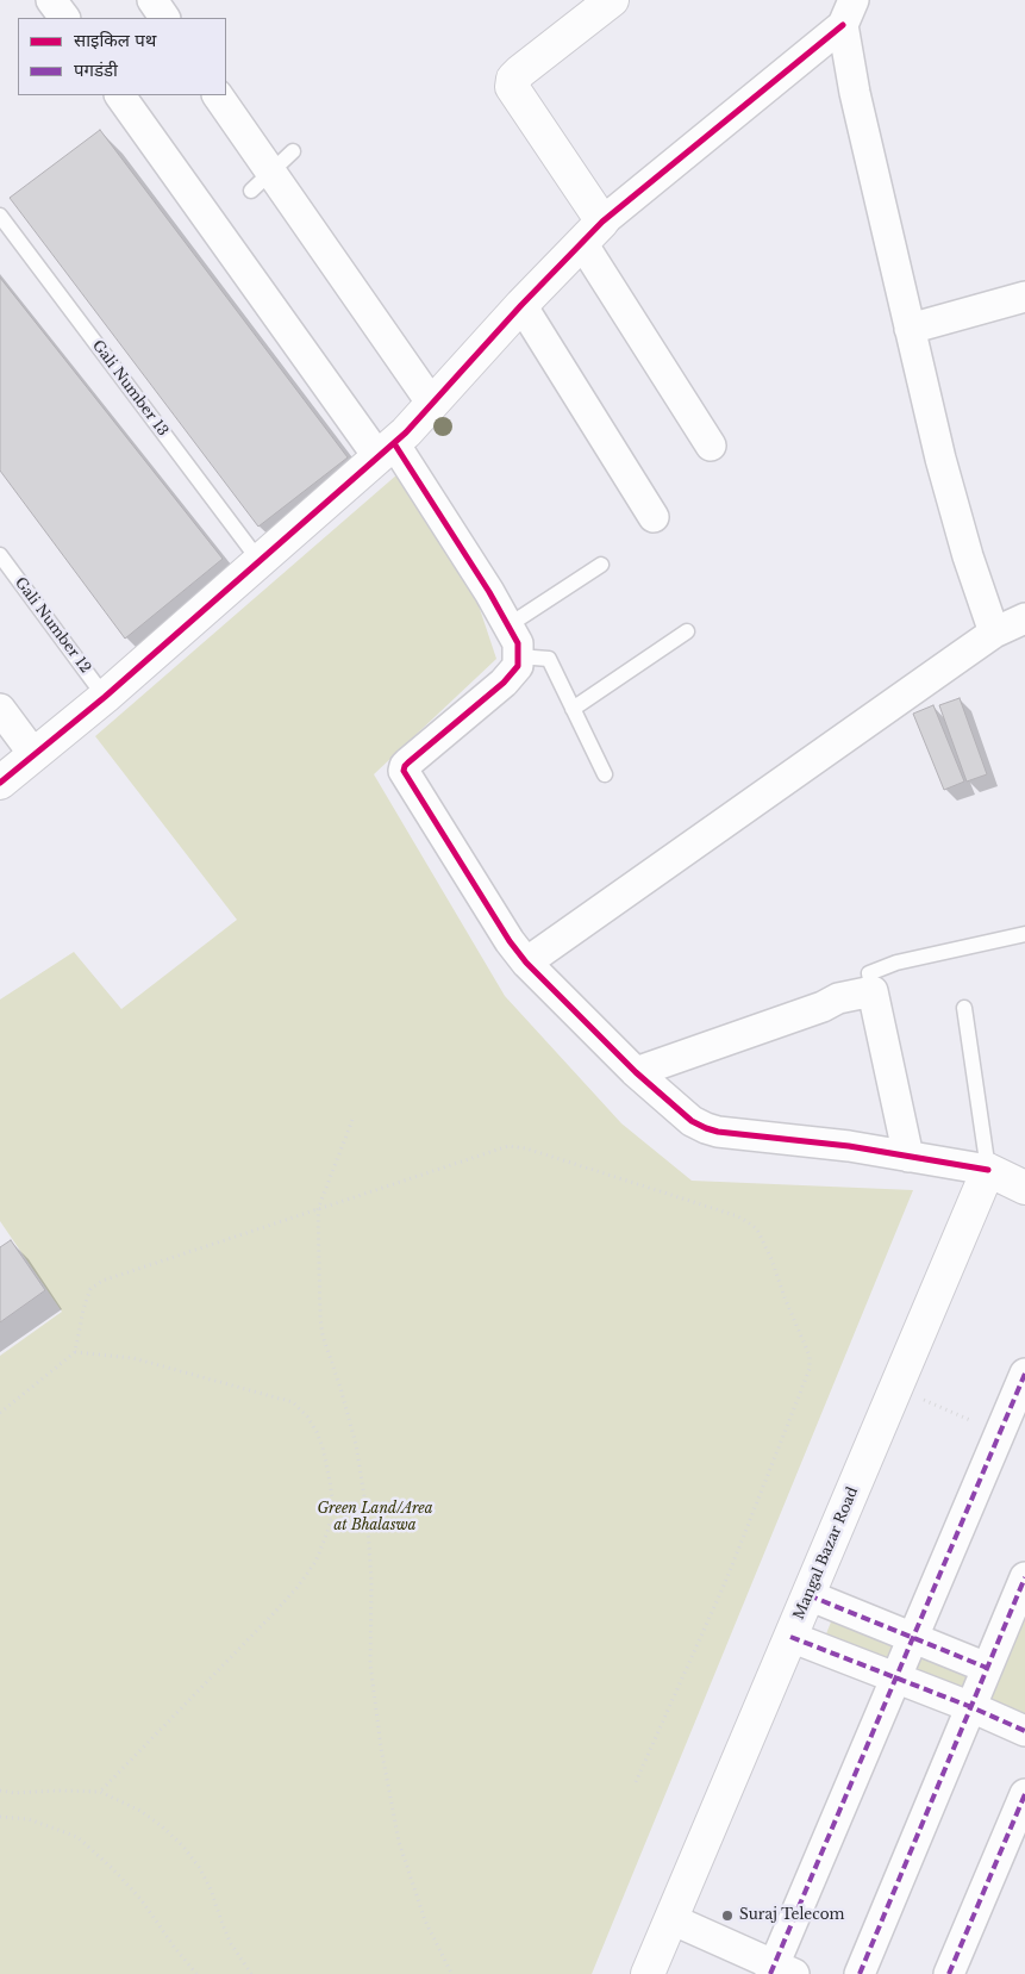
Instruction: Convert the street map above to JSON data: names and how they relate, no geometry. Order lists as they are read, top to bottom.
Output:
{
  "streets": {
    "street": ["Mangal Bazar Road"],
    "lane": ["Gali Number 13", "Gali Number 12"]
  },
  "parks": ["Green Land/Area at Bhalaswa"],
  "places": ["Suraj Telecom"],
  "legend": ["साइकिल पथ", "पगडंडी"]
}
